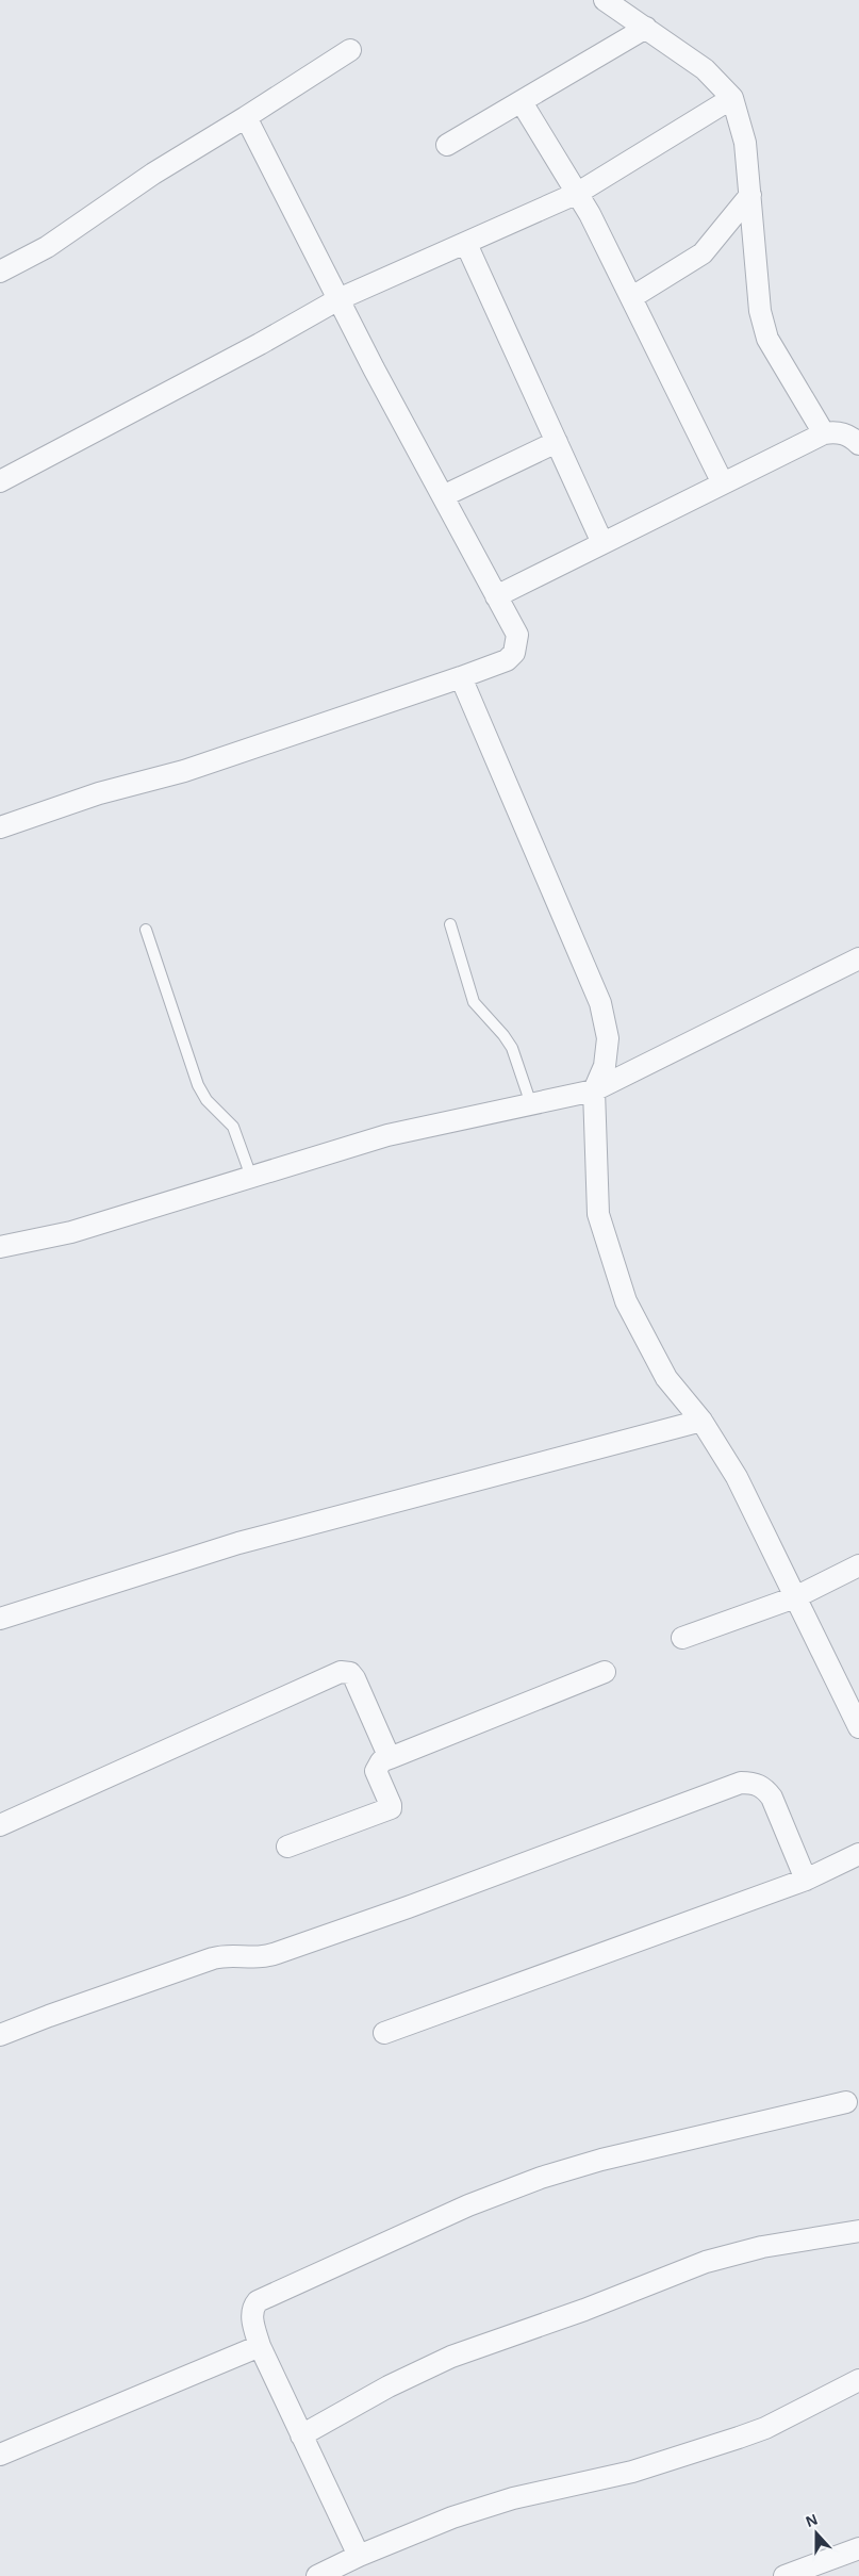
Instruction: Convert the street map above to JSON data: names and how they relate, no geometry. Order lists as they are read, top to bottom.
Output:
{
  "north": "top"
}
